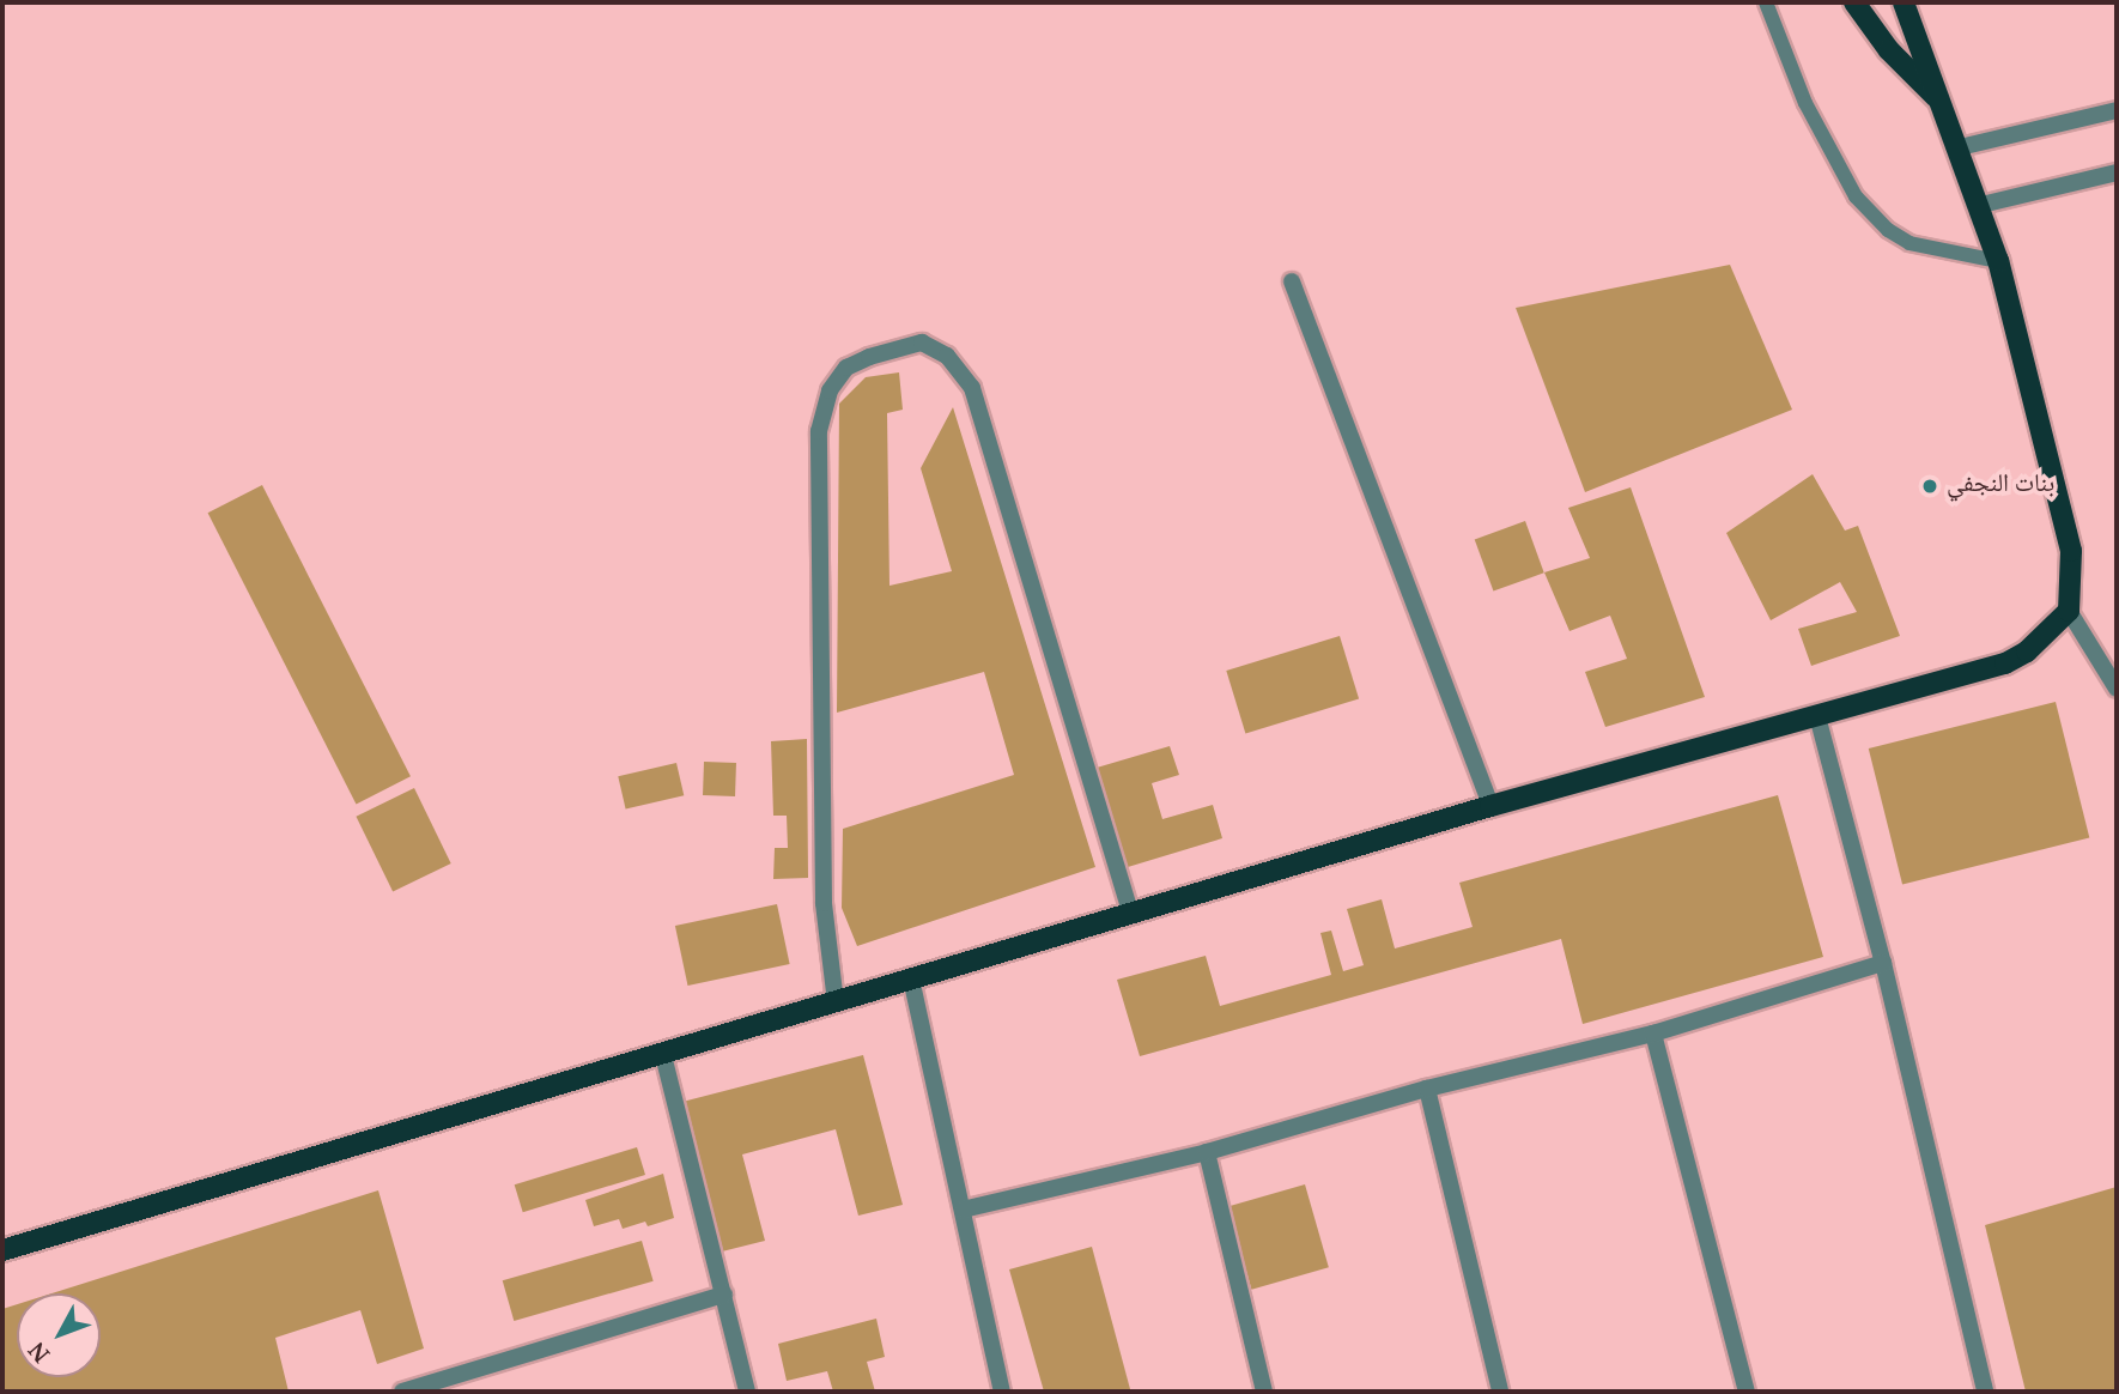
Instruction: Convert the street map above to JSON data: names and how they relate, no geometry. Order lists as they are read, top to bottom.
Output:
{
  "places": ["بنات النجفي"],
  "north": "bottom left"
}
